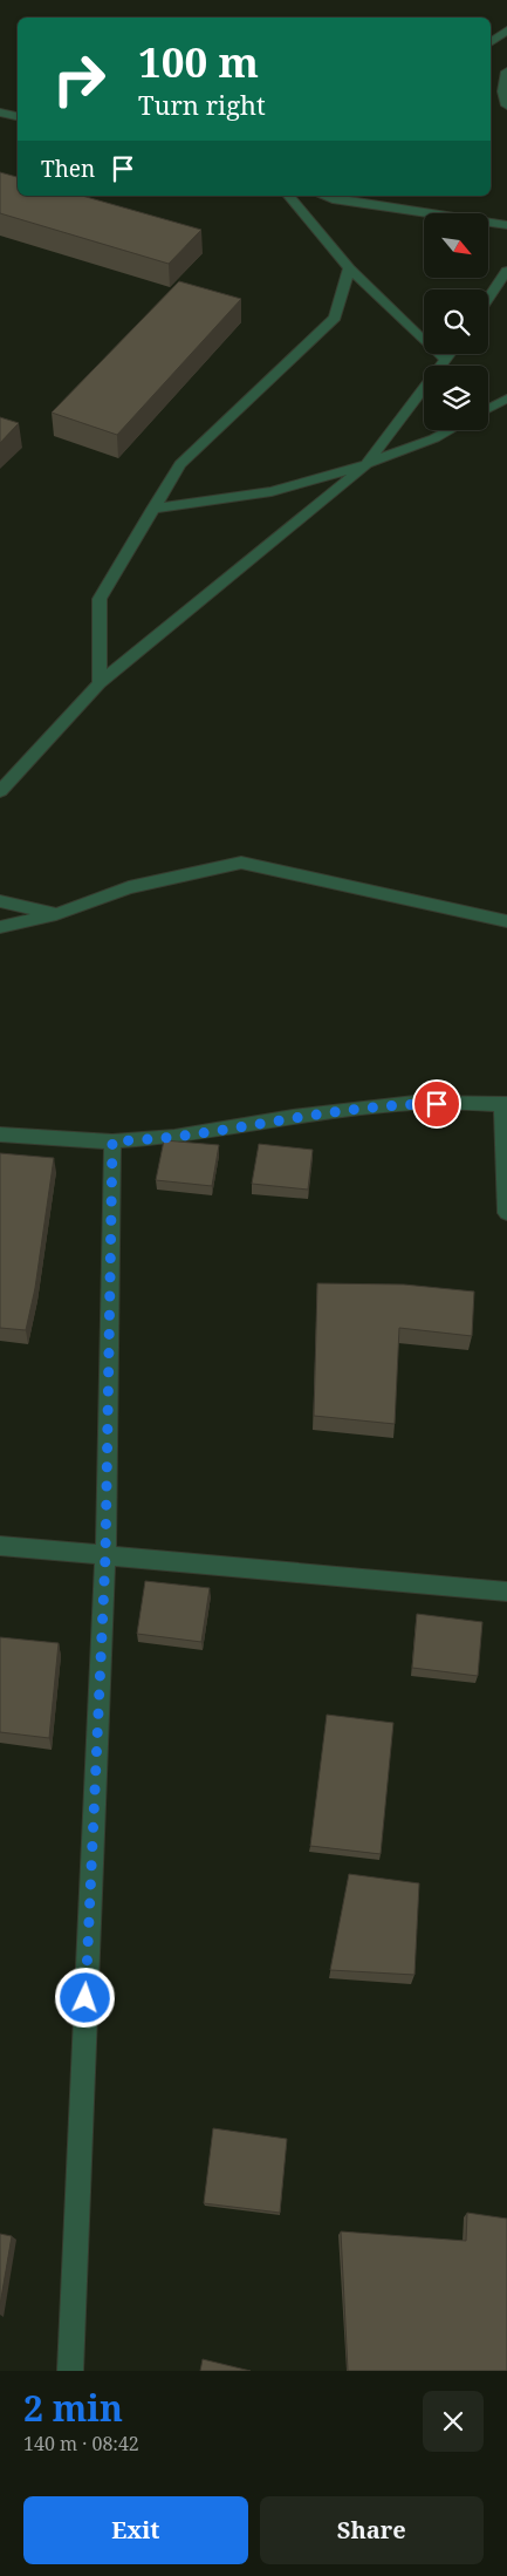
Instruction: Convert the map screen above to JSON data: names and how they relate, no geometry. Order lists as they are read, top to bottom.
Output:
{
  "north": "bottom right",
  "page": {
    "turn": ["100 m", "Turn right"],
    "then": "Then",
    "heading": ["2 min", "140 m · 08:42"],
    "buttons": ["Exit", "Share"]
  }
}
